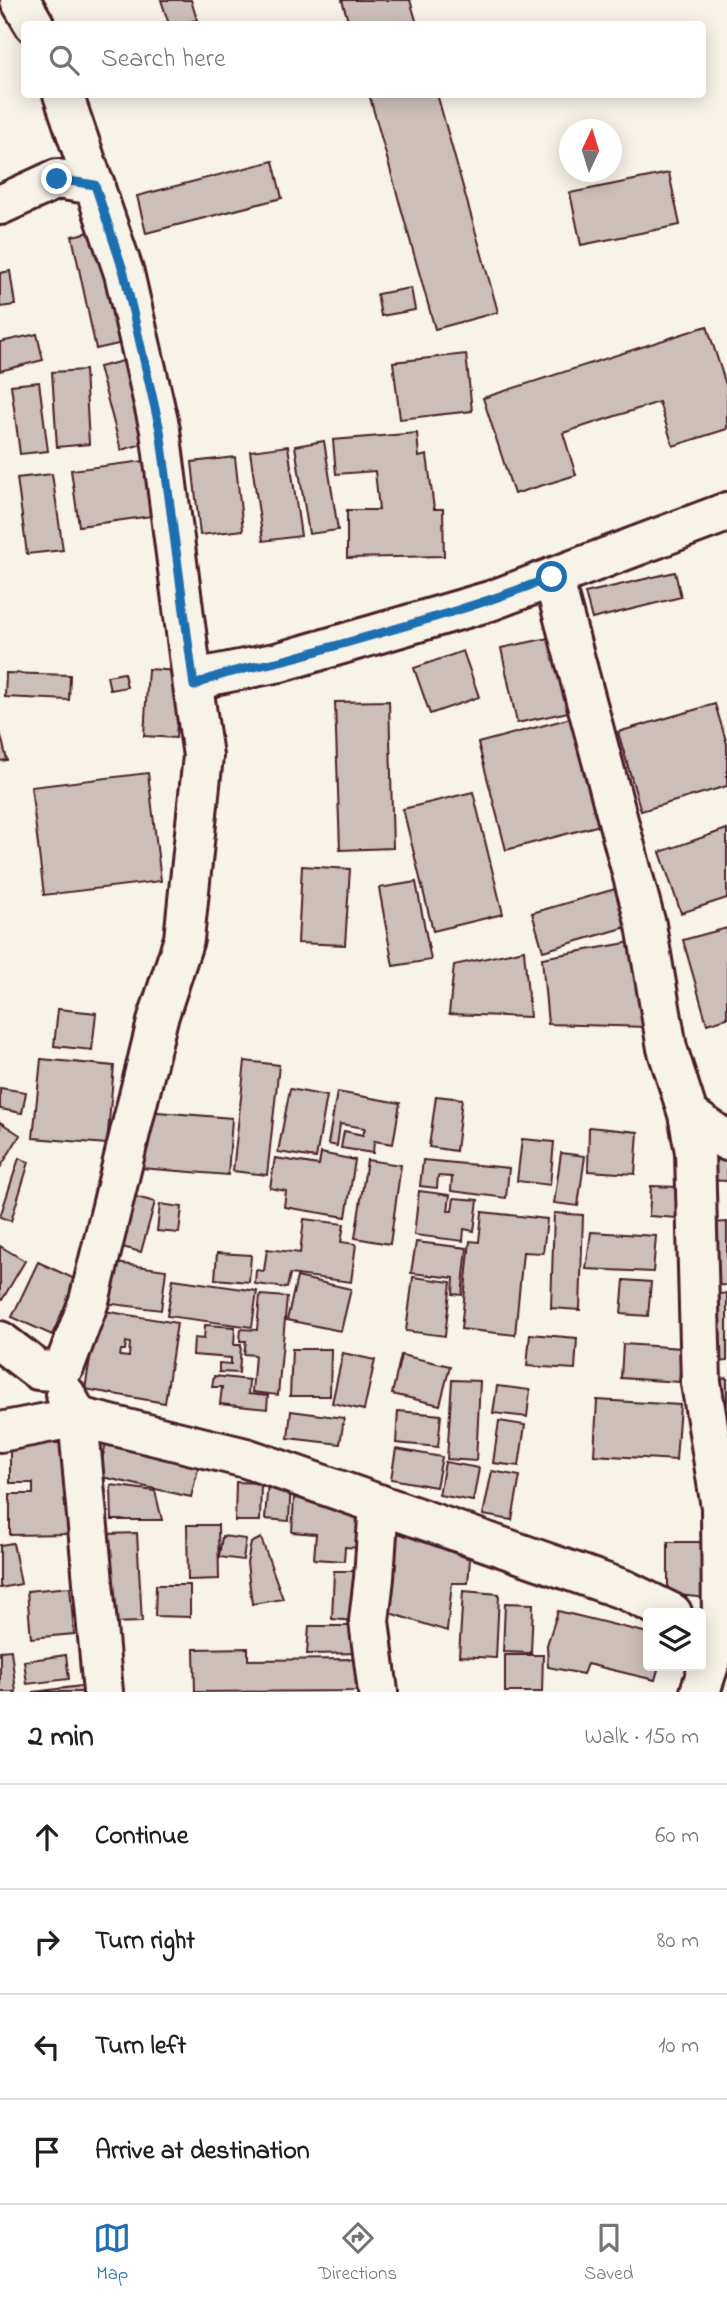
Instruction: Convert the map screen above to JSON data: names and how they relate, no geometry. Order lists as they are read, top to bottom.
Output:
{
  "north": "top",
  "page": {
    "search": "Search here",
    "heading": ["2 min", "Walk · 150 m"],
    "list": [
      ["Continue", "60 m"],
      ["Turn right", "80 m"],
      ["Turn left", "10 m"],
      "Arrive at destination"
    ],
    "nav": ["Map", "Directions", "Saved"]
  }
}
